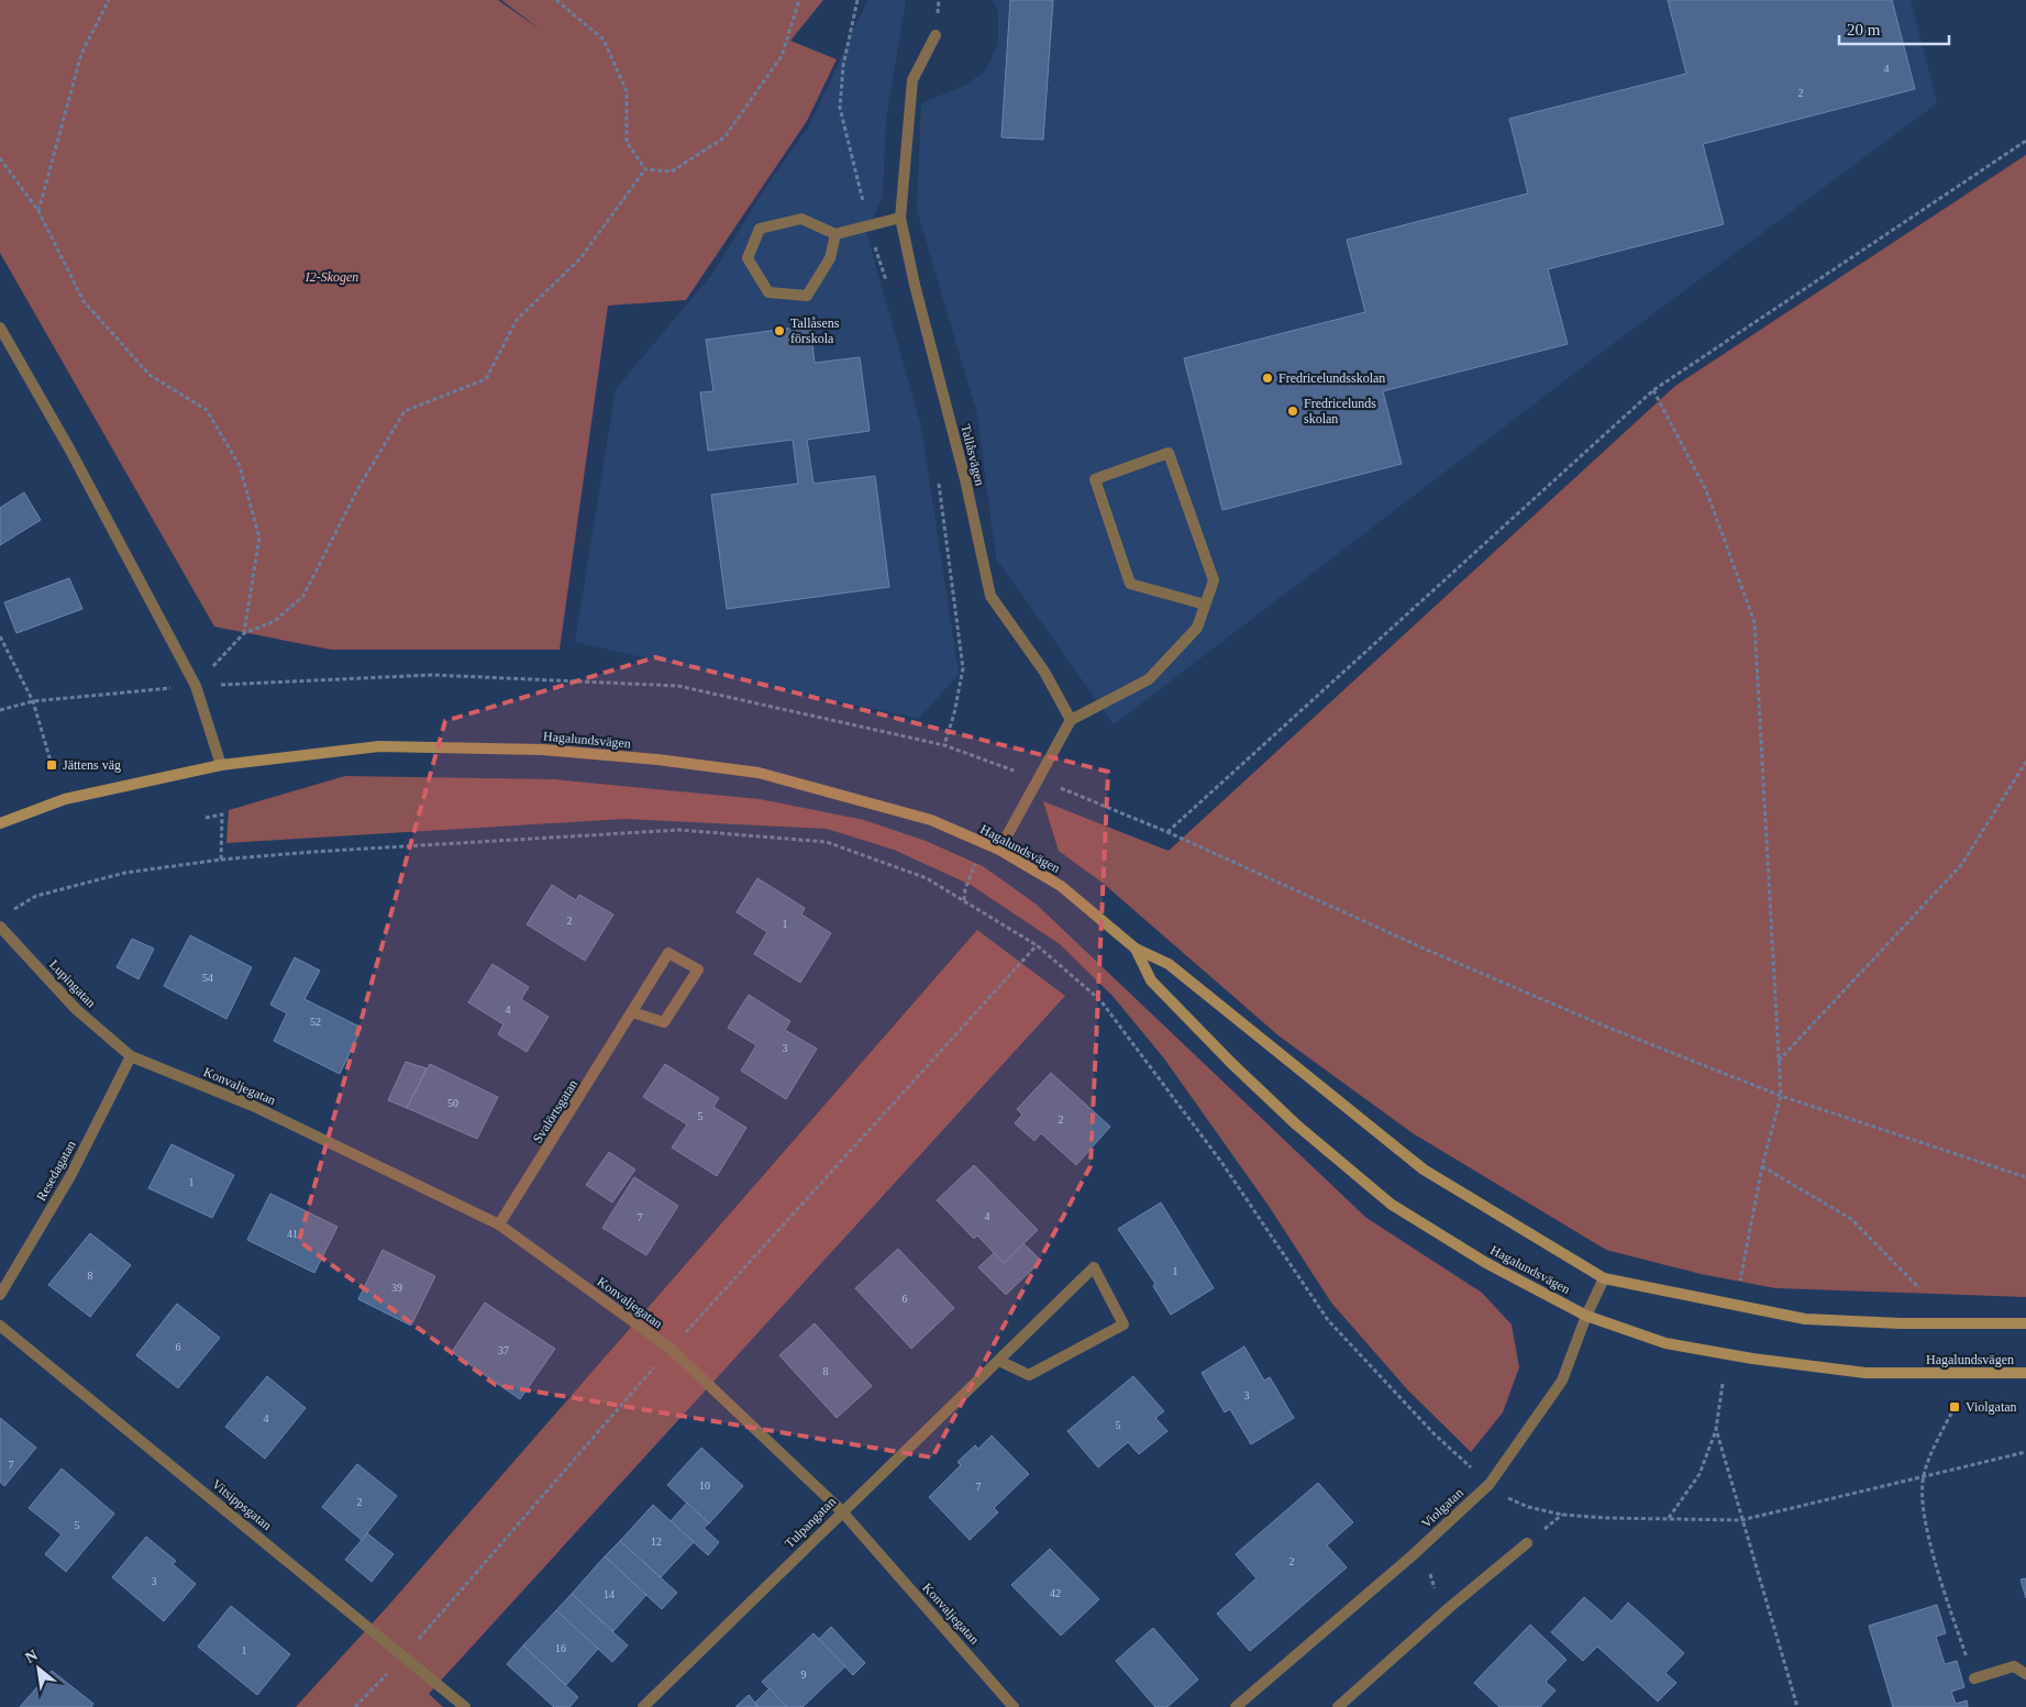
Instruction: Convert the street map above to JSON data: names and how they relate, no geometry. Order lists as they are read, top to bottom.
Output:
{
  "streets": {
    "street": [
      "Tallåsvägen",
      "Hagalundsvägen",
      "Lupingatan",
      "Konvaljegatan",
      "Svalörtsgatan",
      "Resedagatan",
      "Vitsippsgatan",
      "Violgatan",
      "Tulpangatan"
    ]
  },
  "crossings": [
    ["Hagalundsvägen", "Violgatan"],
    ["Lupingatan", "Konvaljegatan"],
    ["Lupingatan", "Resedagatan"],
    ["Konvaljegatan", "Svalörtsgatan"],
    ["Konvaljegatan", "Resedagatan"],
    ["Konvaljegatan", "Tulpangatan"]
  ],
  "parks": ["I2-Skogen"],
  "places": {
    "other": ["Tallåsens förskola", "Fredricelundsskolan", "Fredricelunds skolan"],
    "transit": ["Jättens väg", "Violgatan"]
  },
  "house_numbers": [
    "4",
    "2",
    "2",
    "1",
    "54",
    "4",
    "52",
    "3",
    "50",
    "5",
    "2",
    "1",
    "4",
    "7",
    "41",
    "1",
    "8",
    "39",
    "6",
    "6",
    "37",
    "8",
    "3",
    "4",
    "5",
    "7",
    "10",
    "7",
    "2",
    "5",
    "12",
    "2",
    "3",
    "42",
    "14",
    "16",
    "1",
    "9"
  ],
  "scale_bar": "20 m",
  "north": "top left"
}
